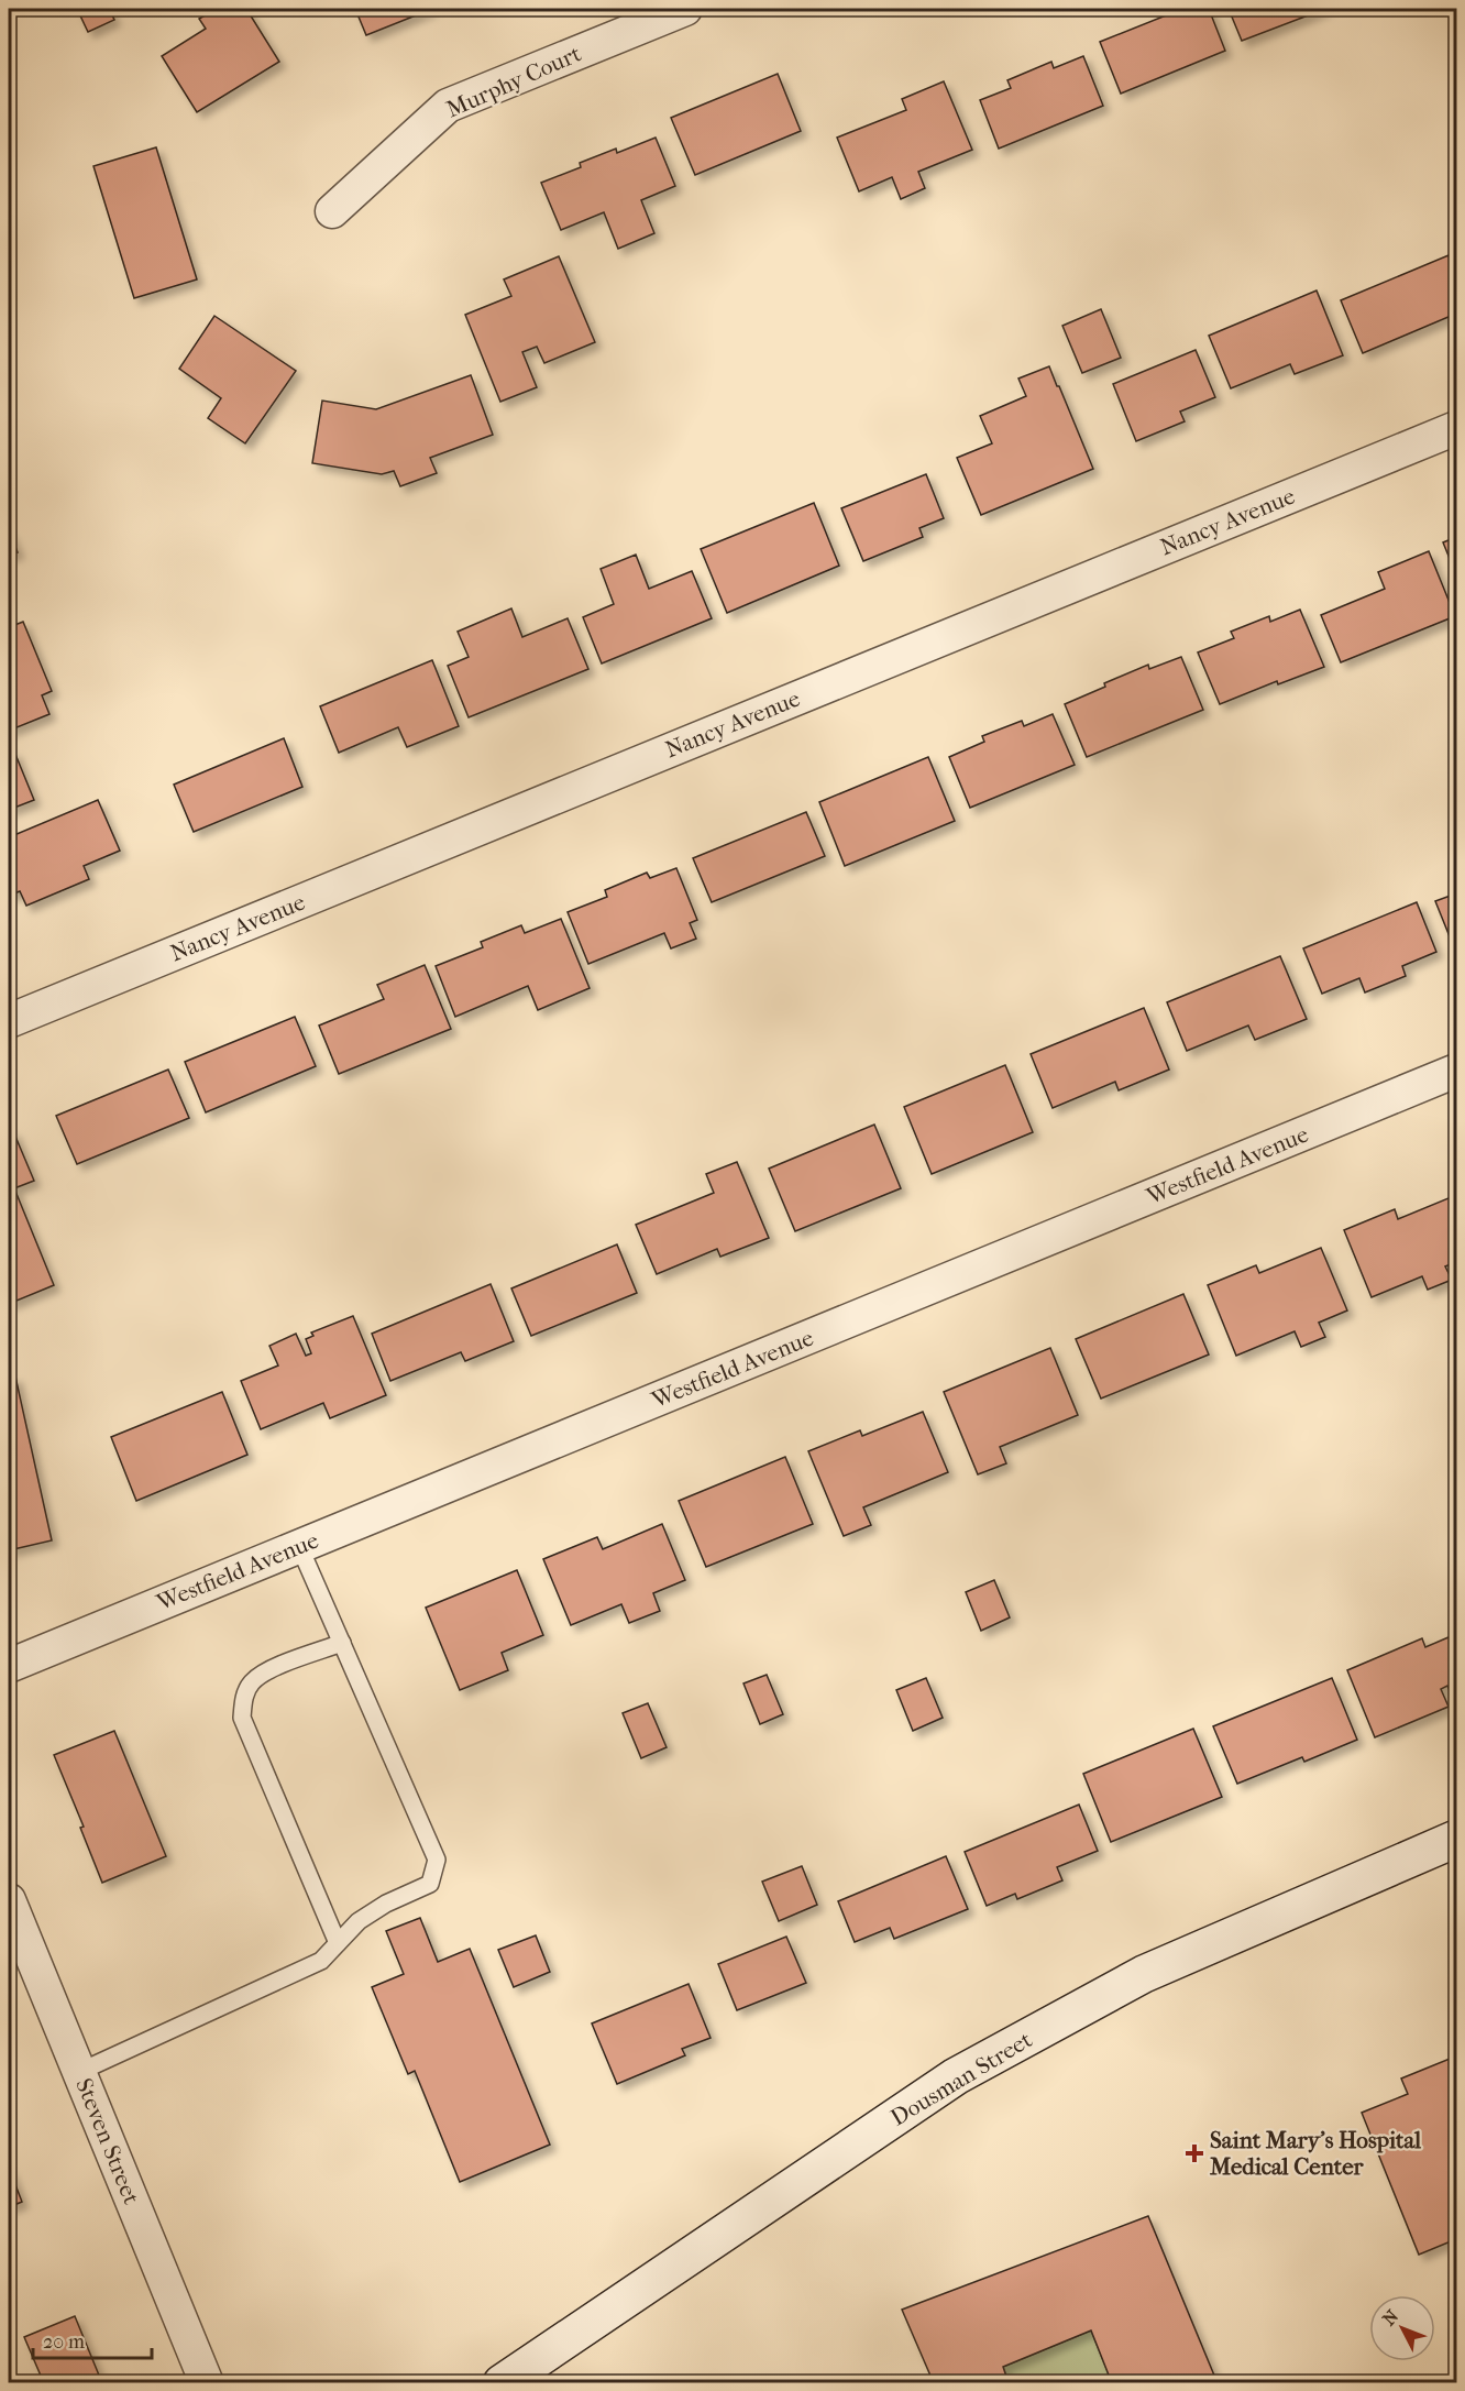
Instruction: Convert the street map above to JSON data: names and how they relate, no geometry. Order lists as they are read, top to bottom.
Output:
{
  "streets": {
    "street": [
      "Murphy Court",
      "Nancy Avenue",
      "Westfield Avenue",
      "Dousman Street",
      "Steven Street"
    ]
  },
  "places": {
    "health": ["Saint Mary's Hospital Medical Center"]
  },
  "scale_bar": "20 m",
  "north": "top left"
}
